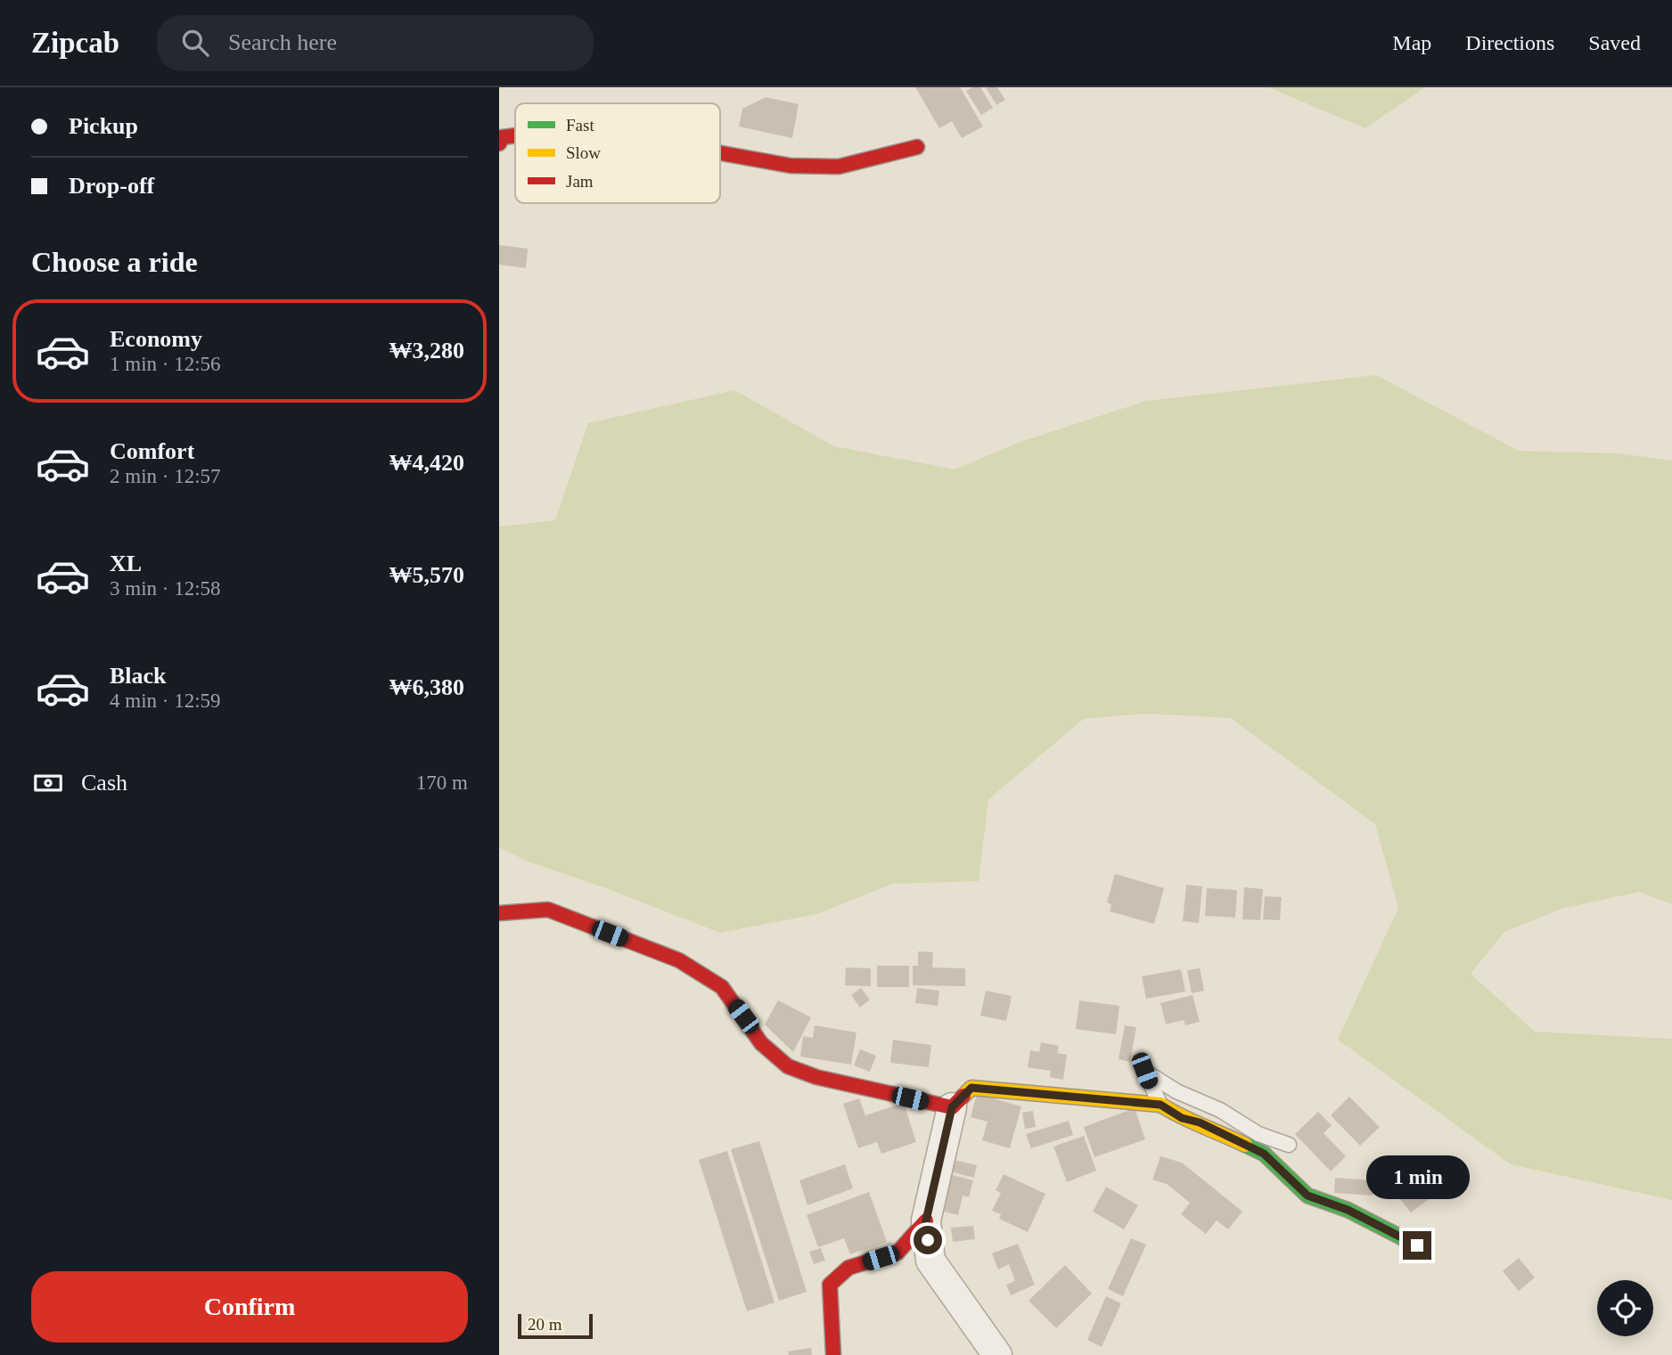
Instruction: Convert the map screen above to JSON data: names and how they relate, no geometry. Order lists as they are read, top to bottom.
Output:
{
  "legend": ["Fast", "Slow", "Jam"],
  "scale_bar": "20 m",
  "page": {
    "header": "Zipcab",
    "search": "Search here",
    "nav": ["Map", "Directions", "Saved"],
    "banner": ["Pickup", "Drop-off"],
    "heading": "Choose a ride",
    "list": [
      {
        "name": "Economy",
        "note": "1 min · 12:56",
        "value": "₩3,280"
      },
      {
        "name": "Comfort",
        "note": "2 min · 12:57",
        "value": "₩4,420"
      },
      {
        "name": "XL",
        "note": "3 min · 12:58",
        "value": "₩5,570"
      },
      {
        "name": "Black",
        "note": "4 min · 12:59",
        "value": "₩6,380"
      }
    ],
    "pay": ["Cash", "170 m"],
    "bubble": "1 min",
    "buttons": "Confirm",
    "scale": "20 m"
  }
}
